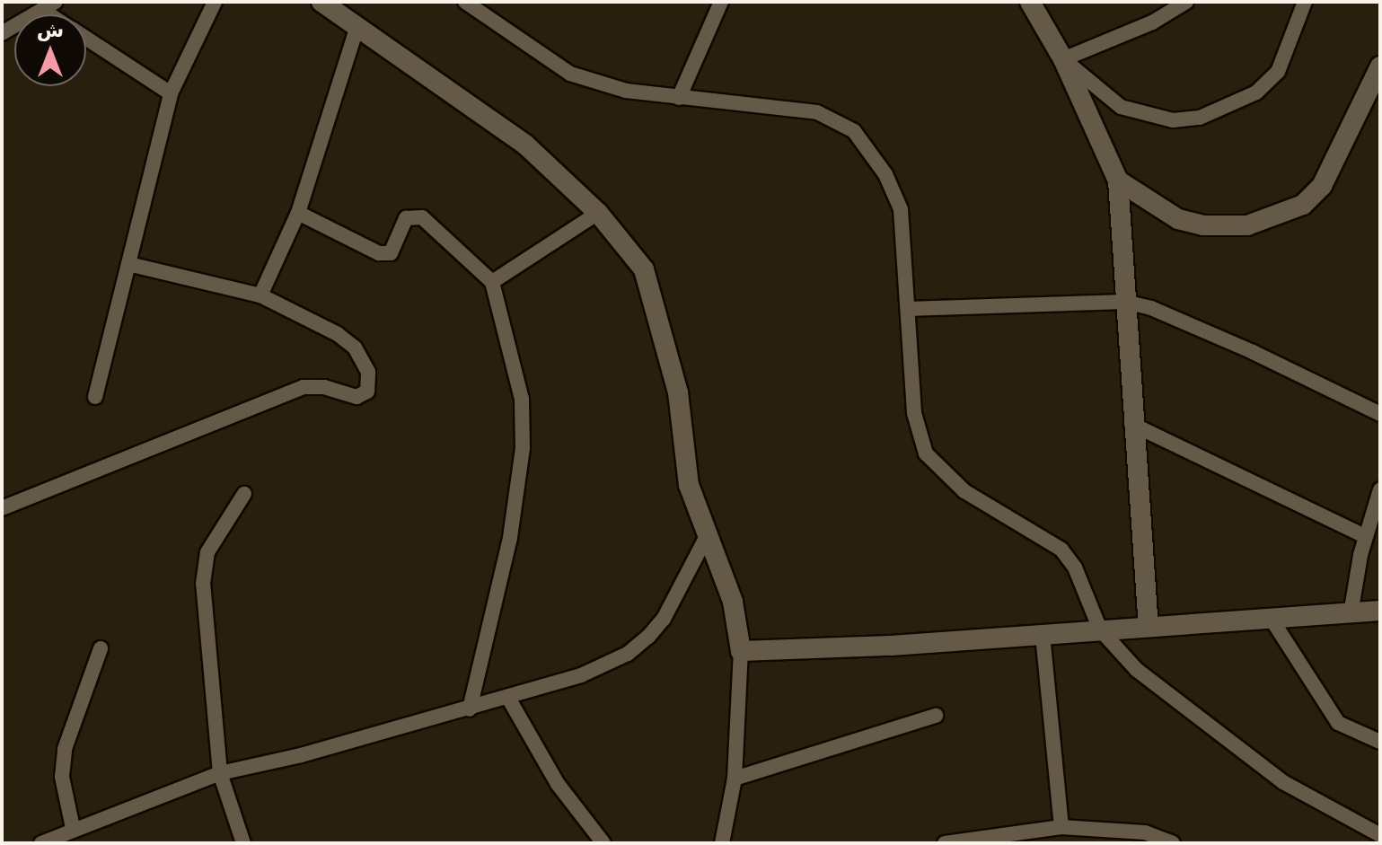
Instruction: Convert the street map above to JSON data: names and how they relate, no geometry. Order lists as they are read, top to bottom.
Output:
{
  "north": "top"
}
